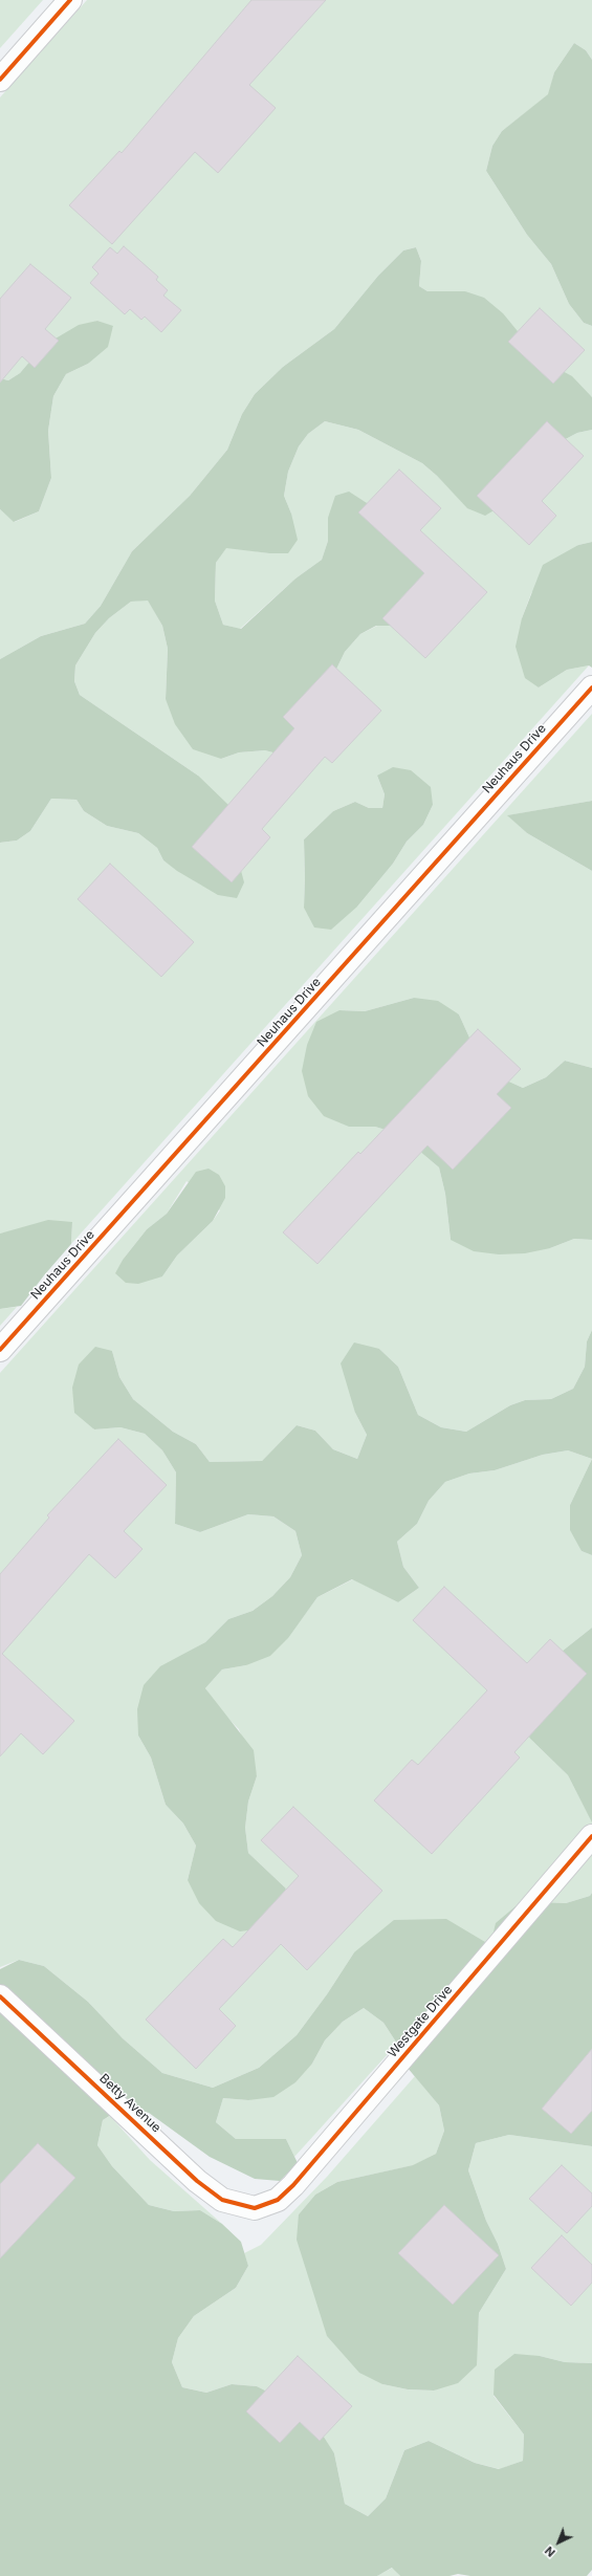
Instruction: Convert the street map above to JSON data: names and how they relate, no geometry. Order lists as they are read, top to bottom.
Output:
{
  "streets": {
    "street": ["Neuhaus Drive", "Westgate Drive", "Betty Avenue"]
  },
  "crossings": [
    ["Westgate Drive", "Betty Avenue"]
  ],
  "north": "bottom left"
}
